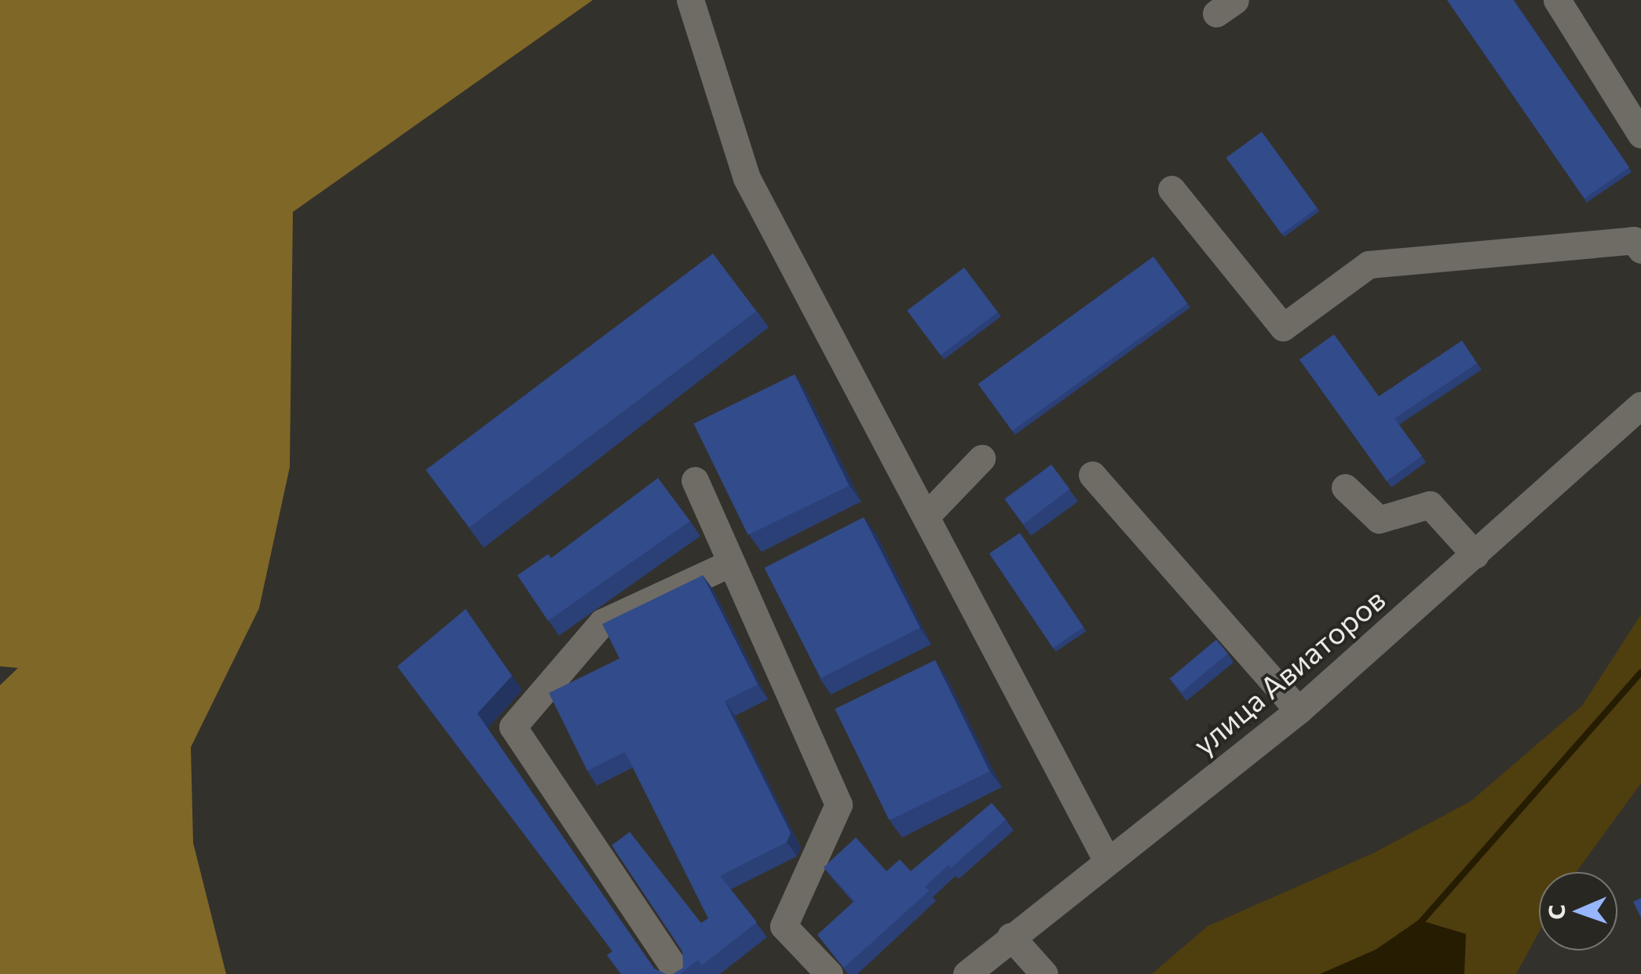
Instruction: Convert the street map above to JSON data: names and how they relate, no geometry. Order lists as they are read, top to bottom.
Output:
{
  "streets": {
    "street": ["улица Авиаторов"]
  },
  "north": "left"
}
